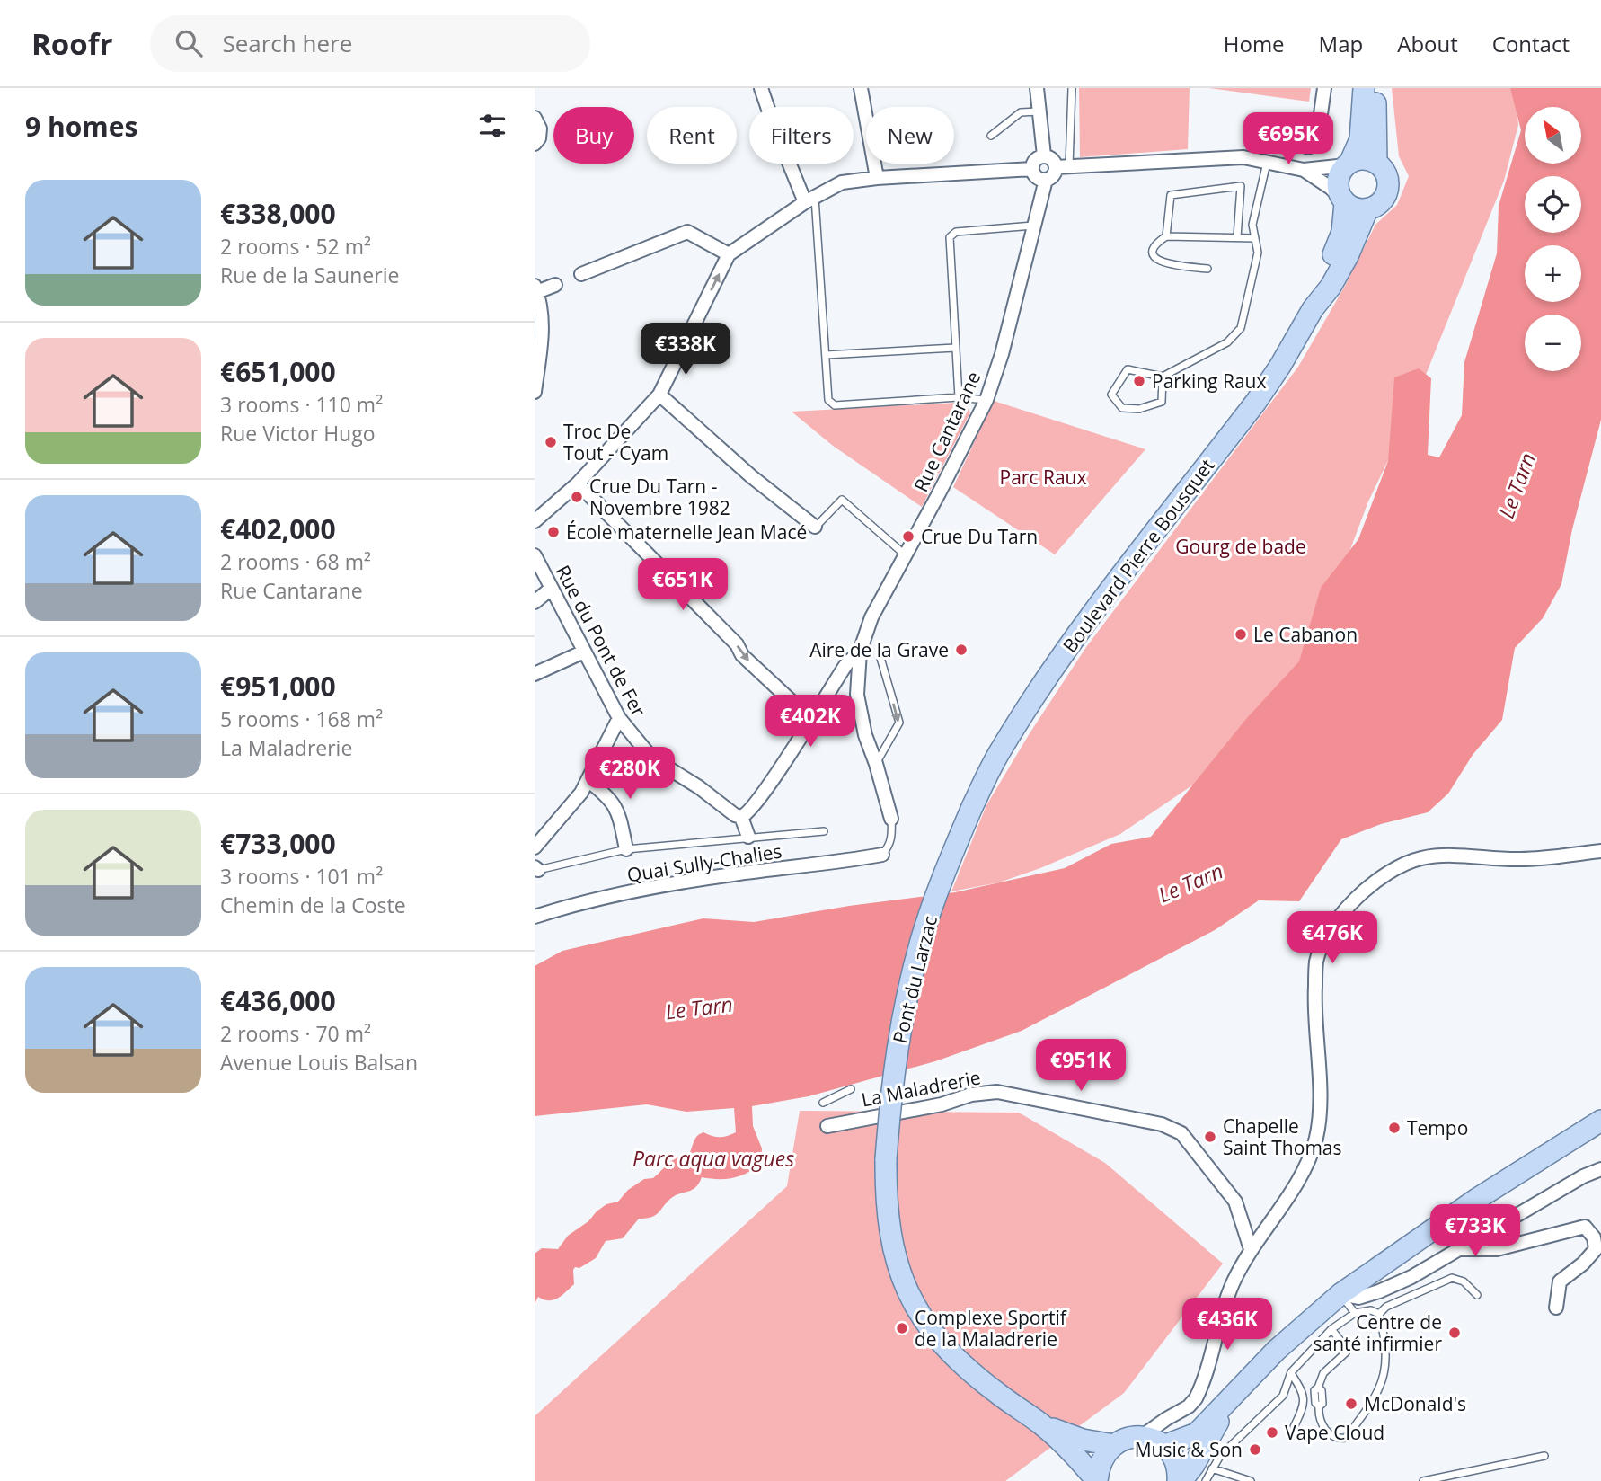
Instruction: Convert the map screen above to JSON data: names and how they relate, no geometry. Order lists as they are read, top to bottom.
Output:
{
  "streets": {
    "main road": ["Boulevard Pierre Bousquet", "Pont du Larzac"],
    "street": [
      "Rue Cantarane",
      "Rue du Pont de Fer",
      "Quai Sully-Chalies",
      "La Maladrerie"
    ]
  },
  "crossings": [
    ["Rue Cantarane", "Rue du Pont de Fer"],
    ["Boulevard Pierre Bousquet", "Pont du Larzac"]
  ],
  "water": ["Le Tarn", "Parc aqua vagues"],
  "parks": ["Parc Raux", "Gourg de bade"],
  "places": [
    "Parking Raux",
    "Troc De Tout - Cyam",
    "Crue Du Tarn - Novembre 1982",
    "École maternelle Jean Macé",
    "Crue Du Tarn",
    "Le Cabanon",
    "Aire de la Grave",
    "Tempo",
    "Chapelle Saint Thomas",
    "Complexe Sportif de la Maladrerie",
    "Centre de santé infirmier",
    "McDonald's",
    "Vape Cloud",
    "Music & Son"
  ],
  "north": "top left",
  "page": {
    "header": "Roofr",
    "search": "Search here",
    "nav": [
      "Home",
      "Map",
      "About",
      "Contact"
    ],
    "heading": "9 homes",
    "map_buttons": ["+", "−"],
    "chip": [
      "Buy",
      "Rent",
      "Filters",
      "New"
    ],
    "price": [
      "€695K",
      "€338K",
      "€651K",
      "€402K",
      "€280K",
      "€476K",
      "€951K",
      "€733K",
      "€436K"
    ],
    "list": [
      {
        "name": "€338,000",
        "note": "2 rooms · 52 m² · Rue de la Saunerie"
      },
      {
        "name": "€651,000",
        "note": "3 rooms · 110 m² · Rue Victor Hugo"
      },
      {
        "name": "€402,000",
        "note": "2 rooms · 68 m² · Rue Cantarane"
      },
      {
        "name": "€951,000",
        "note": "5 rooms · 168 m² · La Maladrerie"
      },
      {
        "name": "€733,000",
        "note": "3 rooms · 101 m² · Chemin de la Coste"
      },
      {
        "name": "€436,000",
        "note": "2 rooms · 70 m² · Avenue Louis Balsan"
      }
    ]
  }
}
